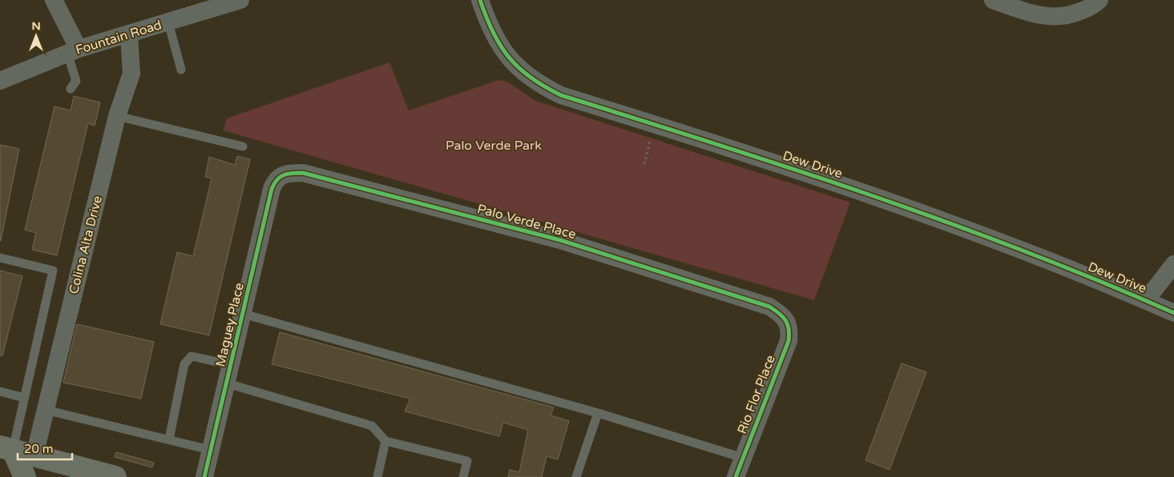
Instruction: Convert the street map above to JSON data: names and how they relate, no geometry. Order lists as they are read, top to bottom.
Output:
{
  "streets": {
    "street": [
      "Fountain Road",
      "Dew Drive",
      "Palo Verde Place",
      "Colina Alta Drive",
      "Maguey Place",
      "Rio Flor Place"
    ]
  },
  "crossings": [
    ["Fountain Road", "Colina Alta Drive"],
    ["Palo Verde Place", "Maguey Place"],
    ["Palo Verde Place", "Rio Flor Place"]
  ],
  "parks": ["Palo Verde Park"],
  "scale_bar": "20 m",
  "north": "top"
}
